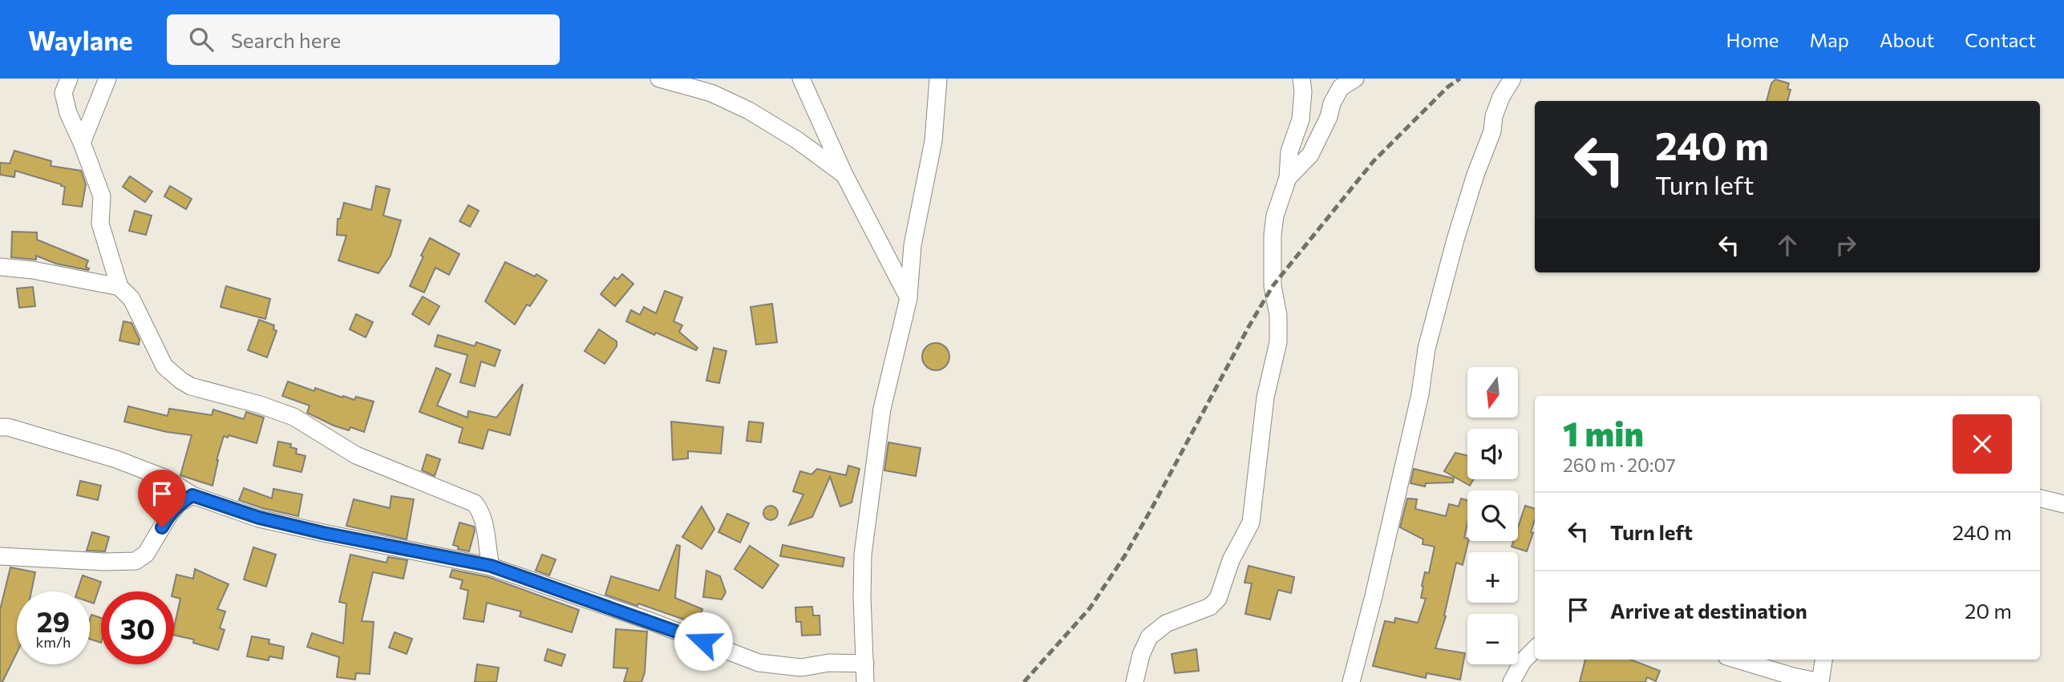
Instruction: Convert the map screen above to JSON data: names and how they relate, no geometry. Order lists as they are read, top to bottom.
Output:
{
  "north": "bottom",
  "page": {
    "header": "Waylane",
    "search": "Search here",
    "nav": [
      "Home",
      "Map",
      "About",
      "Contact"
    ],
    "turn": ["240 m", "Turn left"],
    "map_buttons": ["+", "−"],
    "heading": ["1 min", "260 m · 20:07"],
    "list": [
      {
        "name": "Turn left",
        "value": "240 m"
      },
      {
        "name": "Arrive at destination",
        "value": "20 m"
      }
    ],
    "speed": "29 km/h",
    "limit": "30"
  }
}
